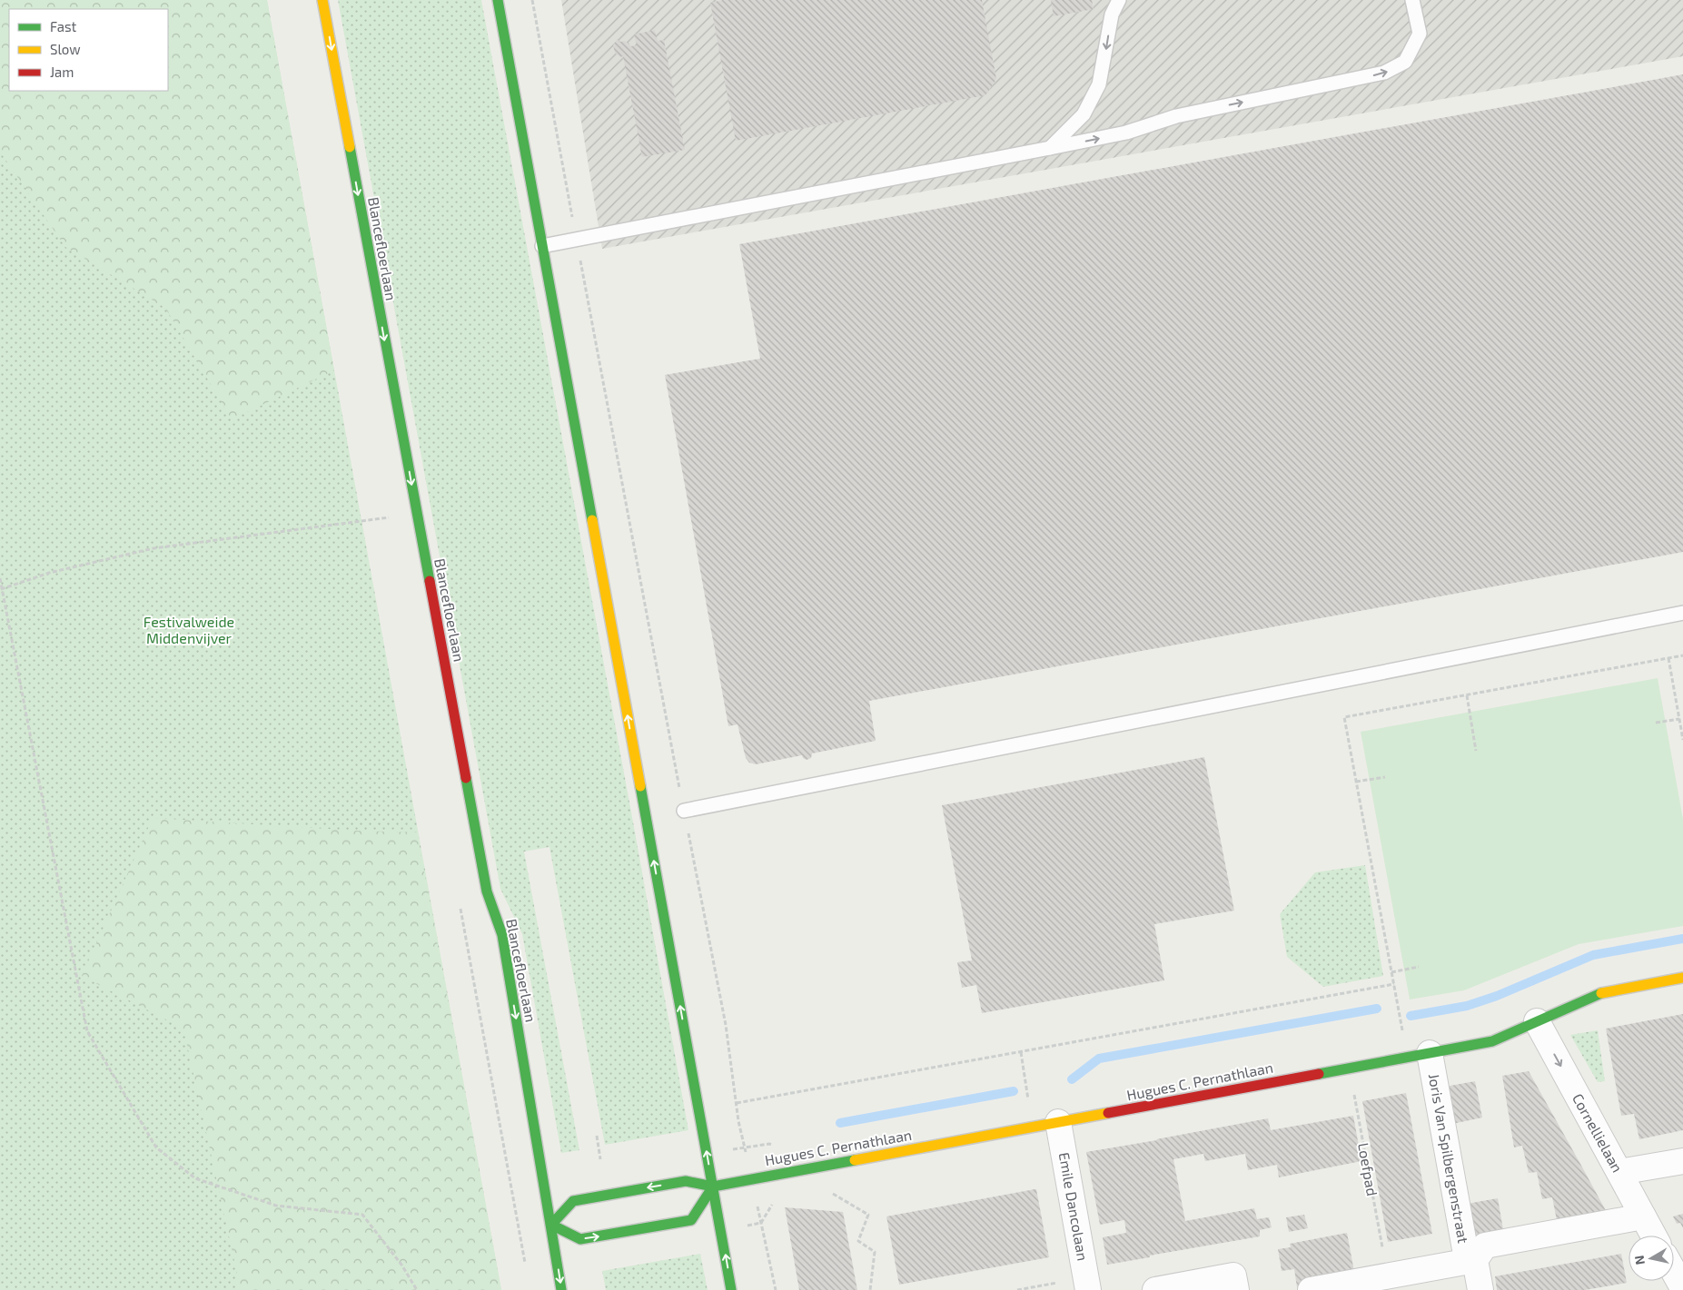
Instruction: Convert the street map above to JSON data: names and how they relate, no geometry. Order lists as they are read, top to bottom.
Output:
{
  "streets": {
    "main road": ["Blancefloerlaan", "Hugues C. Pernathlaan"],
    "street": ["Cornellielaan", "Joris Van Spilbergenstraat", "Emile Dancolaan"],
    "path": ["Loefpad"]
  },
  "crossings": [
    ["Hugues C. Pernathlaan", "Cornellielaan"],
    ["Hugues C. Pernathlaan", "Joris Van Spilbergenstraat"],
    ["Hugues C. Pernathlaan", "Loefpad"],
    ["Hugues C. Pernathlaan", "Emile Dancolaan"]
  ],
  "one_way": ["Blancefloerlaan", "Cornellielaan"],
  "parks": ["Festivalweide Middenvijver"],
  "legend": ["Fast", "Slow", "Jam"],
  "north": "left"
}
